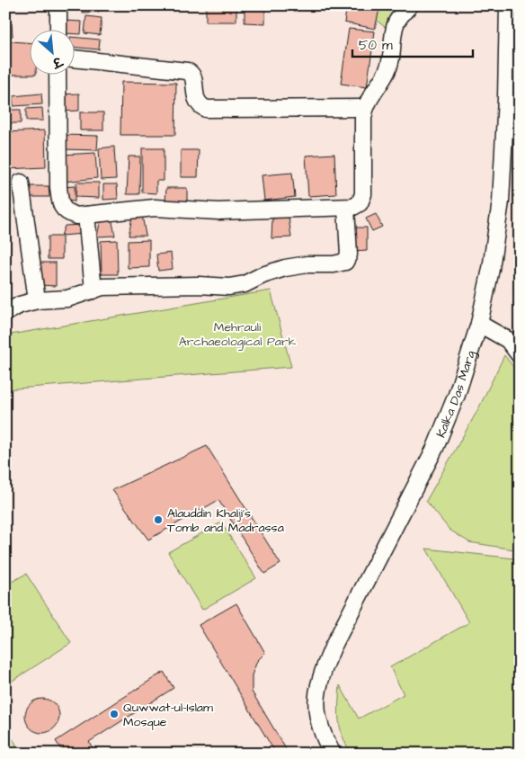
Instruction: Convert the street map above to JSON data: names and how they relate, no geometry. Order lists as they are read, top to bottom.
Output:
{
  "streets": {
    "street": ["Kalka Das Marg"]
  },
  "parks": ["Mehrauli Archaeological Park"],
  "places": ["Alauddin Khalji's Tomb and Madrassa", "Quwwat-ul-Islam Mosque"],
  "scale_bar": "50 m",
  "north": "bottom right"
}
